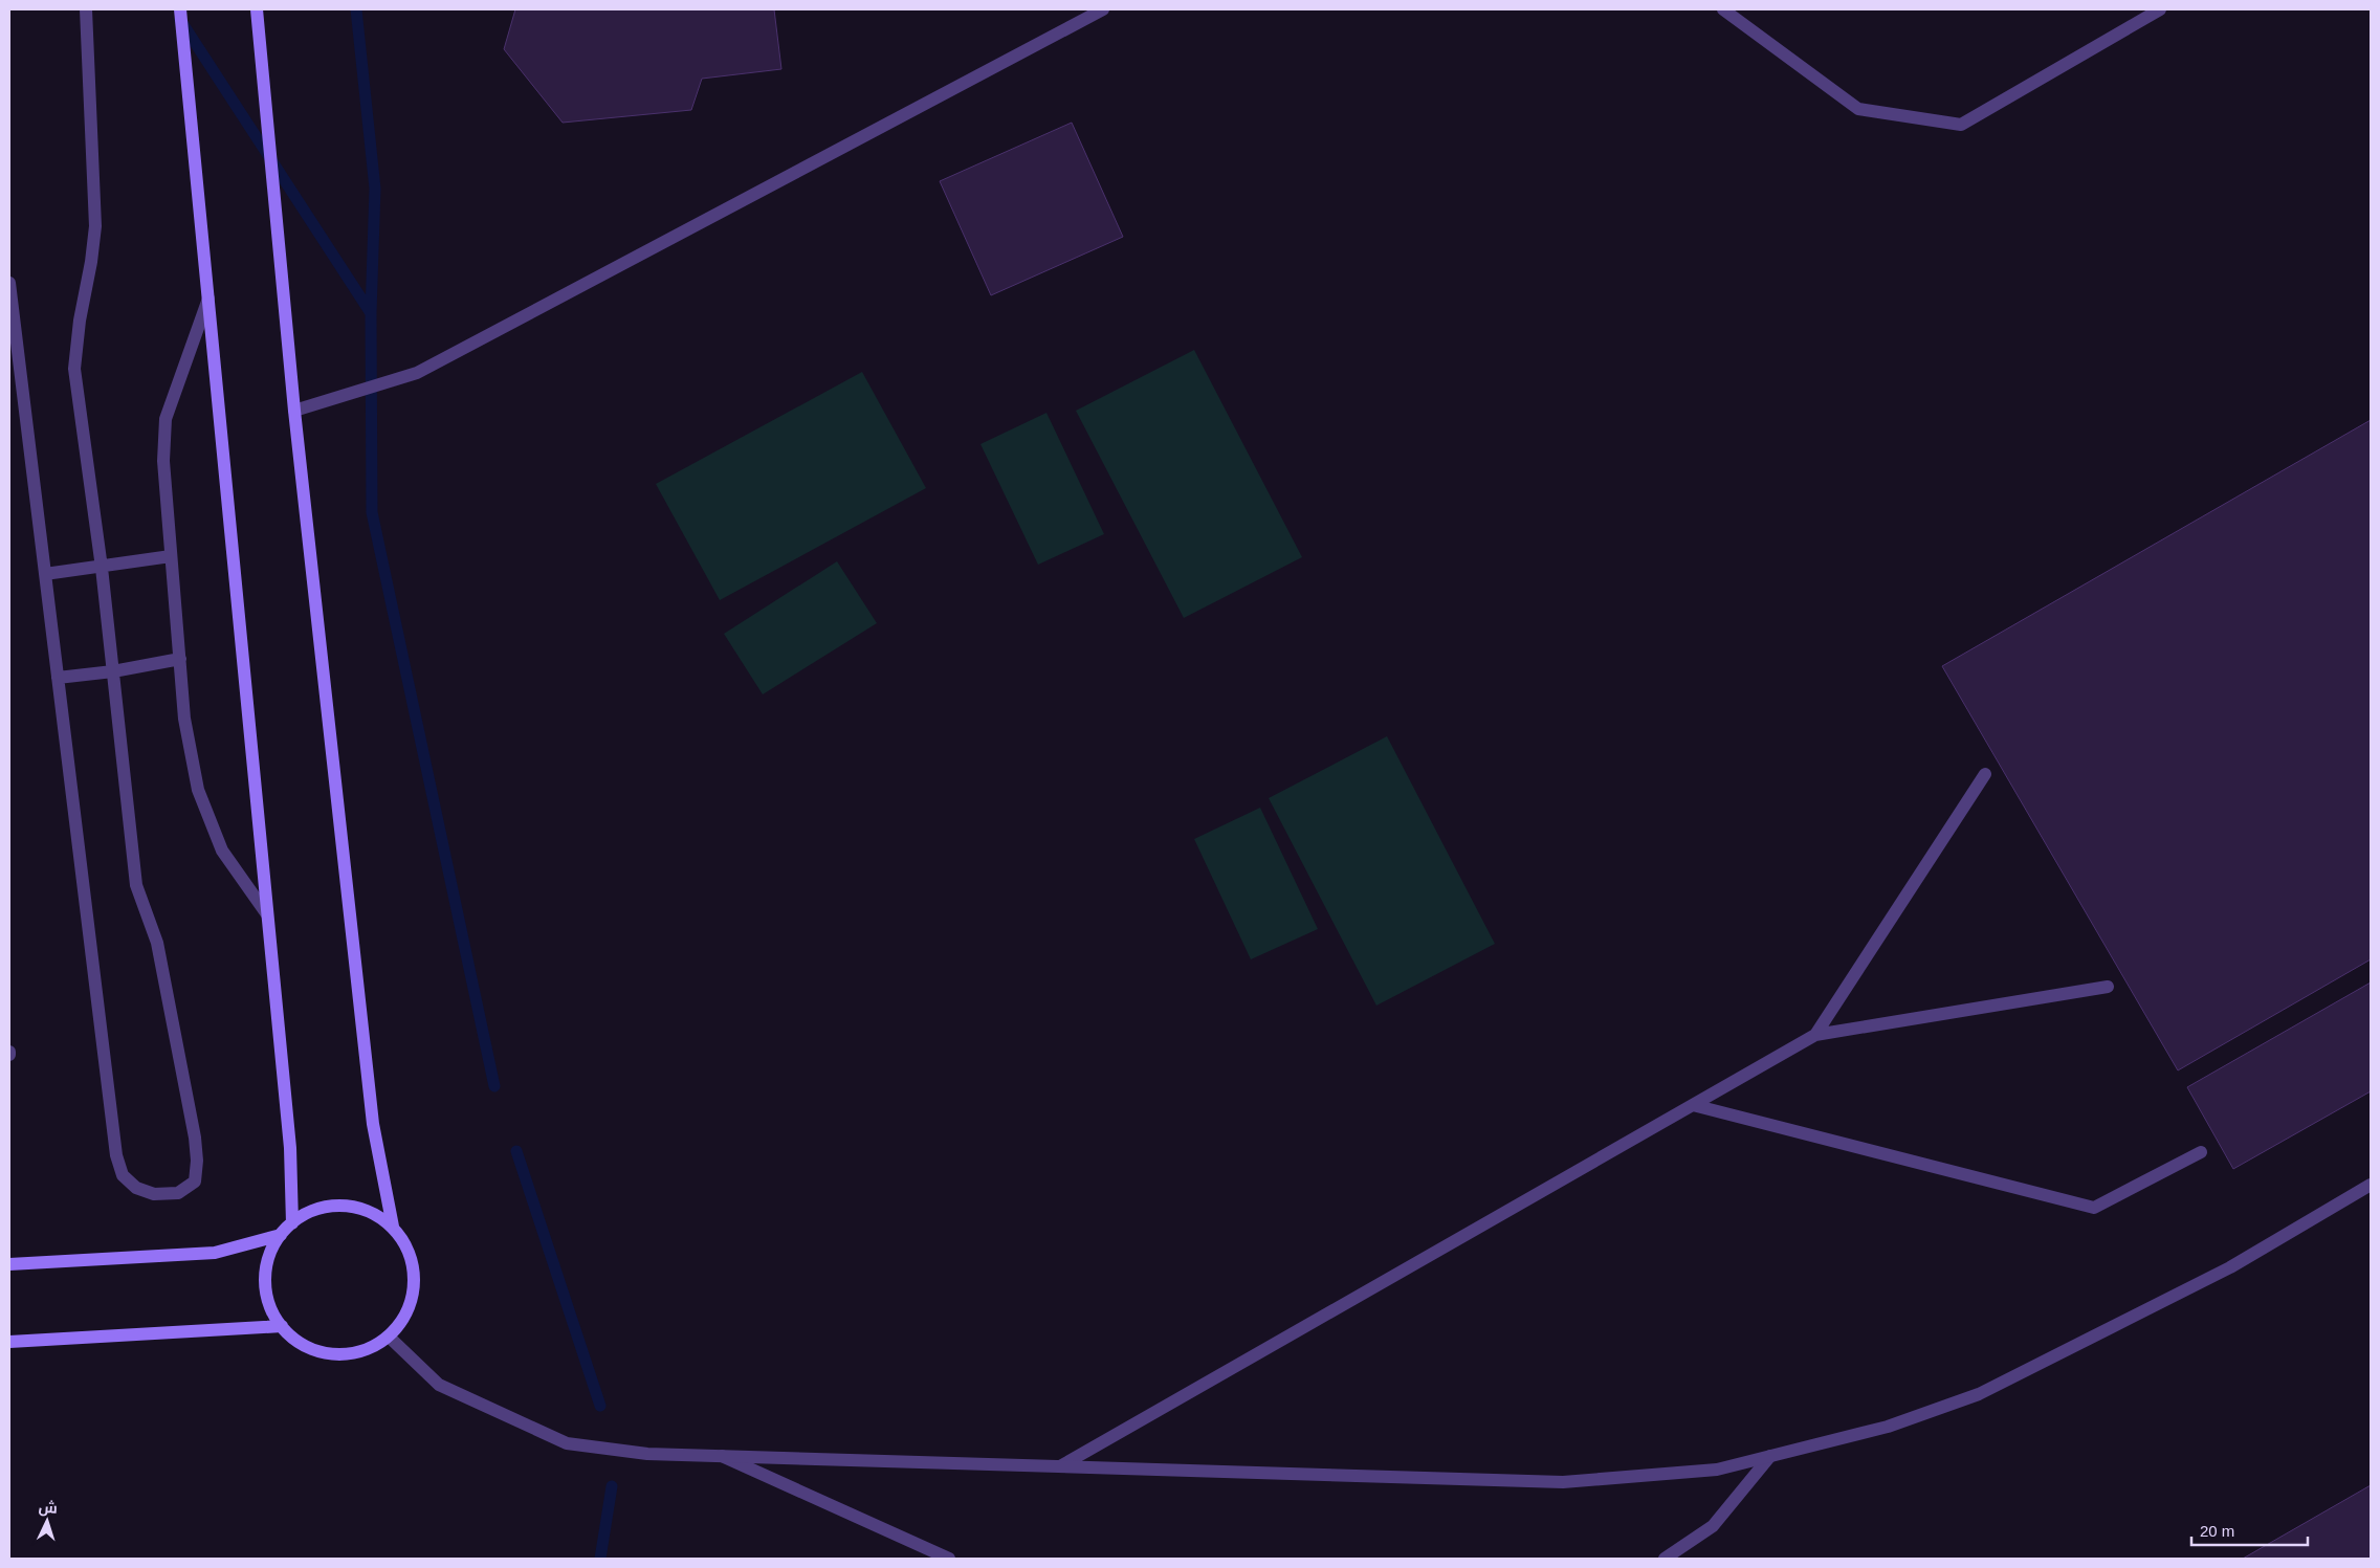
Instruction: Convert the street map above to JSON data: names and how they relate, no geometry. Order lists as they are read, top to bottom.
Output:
{
  "scale_bar": "20 m",
  "north": "top"
}
